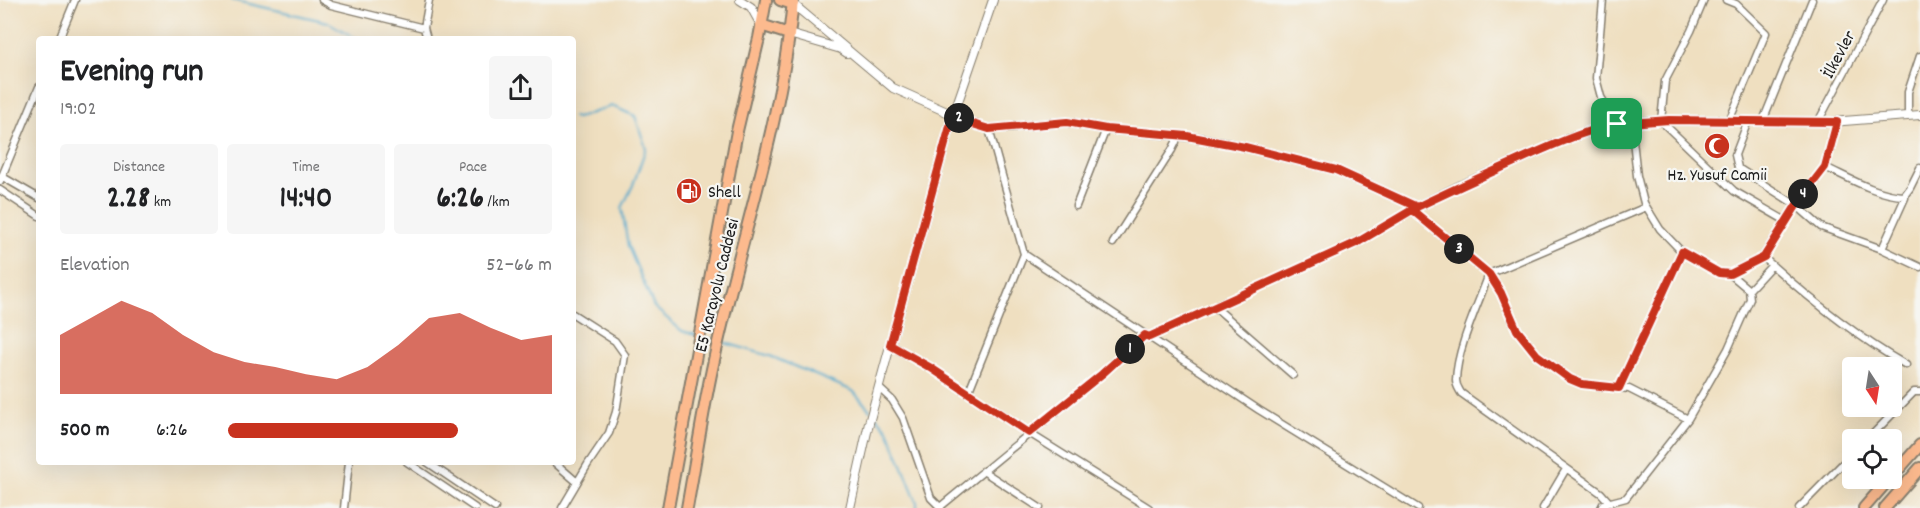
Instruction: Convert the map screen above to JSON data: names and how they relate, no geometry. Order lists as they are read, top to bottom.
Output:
{
  "streets": {
    "highway": ["E5 Karayolu Caddesi"],
    "street": ["İlkevler"]
  },
  "places": {
    "mosque": ["Hz. Yusuf Camii"],
    "fuel station": ["Shell"]
  },
  "north": "bottom",
  "page": {
    "heading": ["Evening run", "19:02"],
    "pins": [
      "2",
      "4",
      "3",
      "1"
    ],
    "stats": [
      ["Distance", "2.28 km"],
      ["Time", "14:40"],
      ["Pace", "6:26 /km"]
    ],
    "chart": ["Elevation", "52–66 m"],
    "list": [
      {
        "name": "500 m",
        "note": "6:26"
      }
    ]
  }
}
